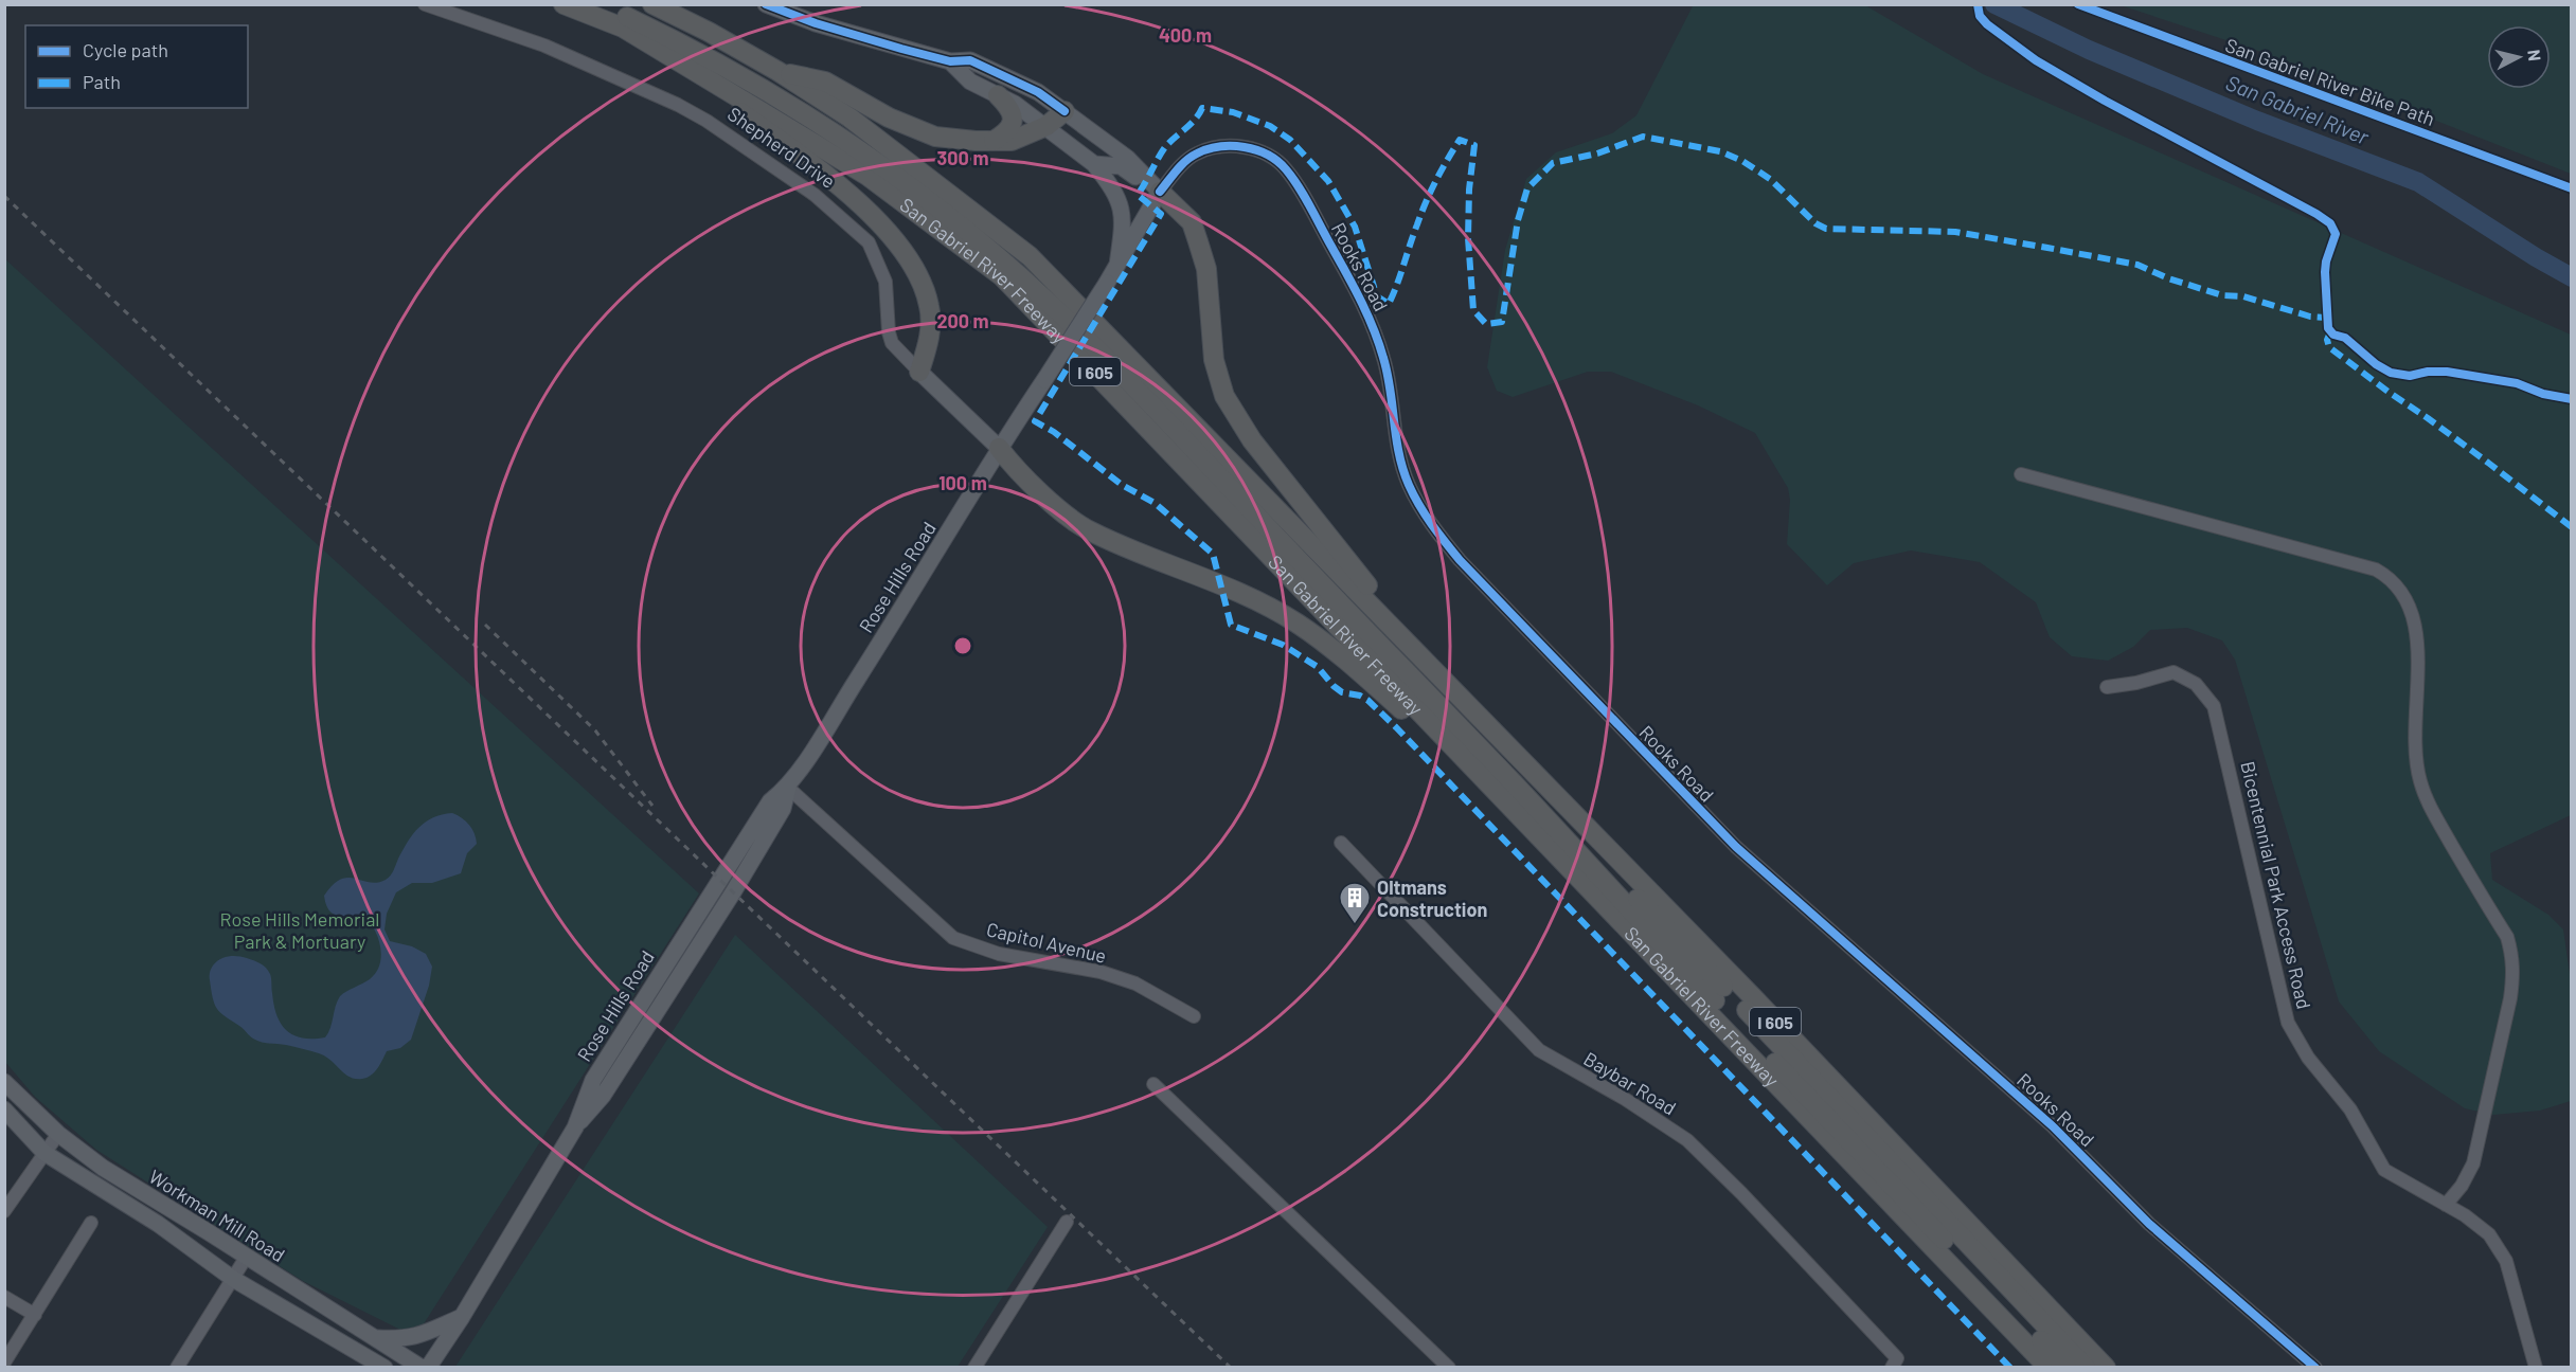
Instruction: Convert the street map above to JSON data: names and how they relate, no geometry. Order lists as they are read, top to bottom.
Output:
{
  "streets": {
    "highway": ["San Gabriel River Freeway", "I 605"],
    "main road": ["Shepherd Drive", "Rose Hills Road", "Workman Mill Road"],
    "street": [
      "Rooks Road",
      "Bicentennial Park Access Road",
      "Capitol Avenue",
      "Baybar Road"
    ],
    "cycle path": ["San Gabriel River Bike Path"]
  },
  "crossings": [
    ["Shepherd Drive", "Rose Hills Road"],
    ["Rooks Road", "Rose Hills Road"],
    ["Rose Hills Road", "Capitol Avenue"]
  ],
  "water": ["San Gabriel River"],
  "parks": ["Rose Hills Memorial Park & Mortuary"],
  "places": {
    "building": ["Oltmans Construction"]
  },
  "legend": ["Cycle path", "Path"],
  "north": "right",
  "rings": [
    "400 m",
    "300 m",
    "200 m",
    "100 m"
  ]
}
